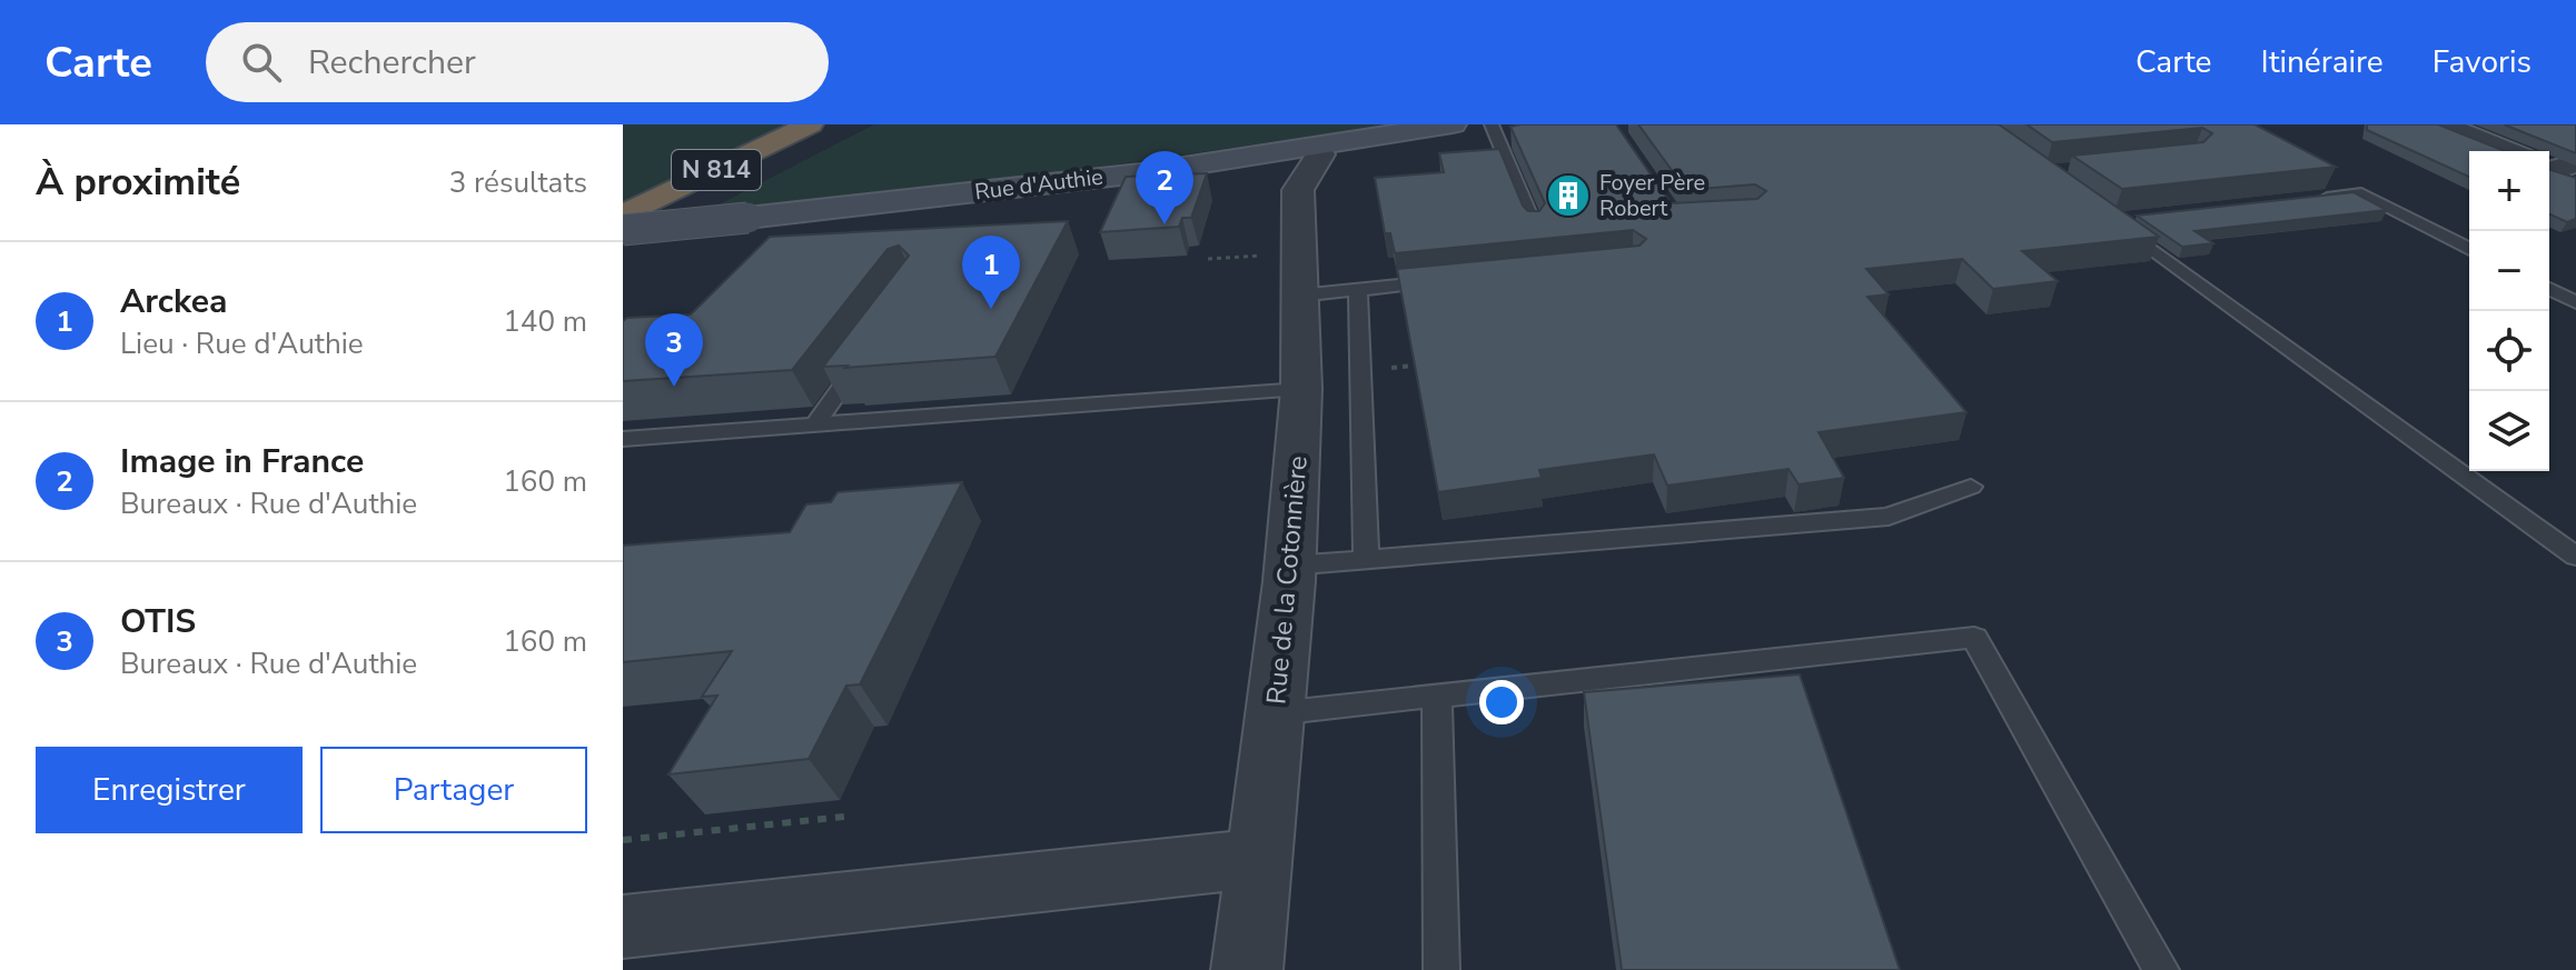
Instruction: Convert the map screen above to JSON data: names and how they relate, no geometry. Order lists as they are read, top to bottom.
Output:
{
  "streets": {
    "highway": ["N 814"],
    "street": ["Rue d'Authie", "Rue de la Cotonnière"]
  },
  "crossings": [
    ["Rue d'Authie", "Rue de la Cotonnière"]
  ],
  "places": {
    "building": ["Foyer Père Robert"]
  },
  "page": {
    "header": "Carte",
    "search": "Rechercher",
    "nav": ["Carte", "Itinéraire", "Favoris"],
    "heading": ["À proximité", "3 résultats"],
    "map_buttons": ["+", "−"],
    "pins": ["2", "1", "3"],
    "list": [
      {
        "mark": "1",
        "name": "Arckea",
        "note": "Lieu · Rue d'Authie",
        "value": "140 m"
      },
      {
        "mark": "2",
        "name": "Image in France",
        "note": "Bureaux · Rue d'Authie",
        "value": "160 m"
      },
      {
        "mark": "3",
        "name": "OTIS",
        "note": "Bureaux · Rue d'Authie",
        "value": "160 m"
      }
    ],
    "buttons": ["Enregistrer", "Partager"]
  }
}
